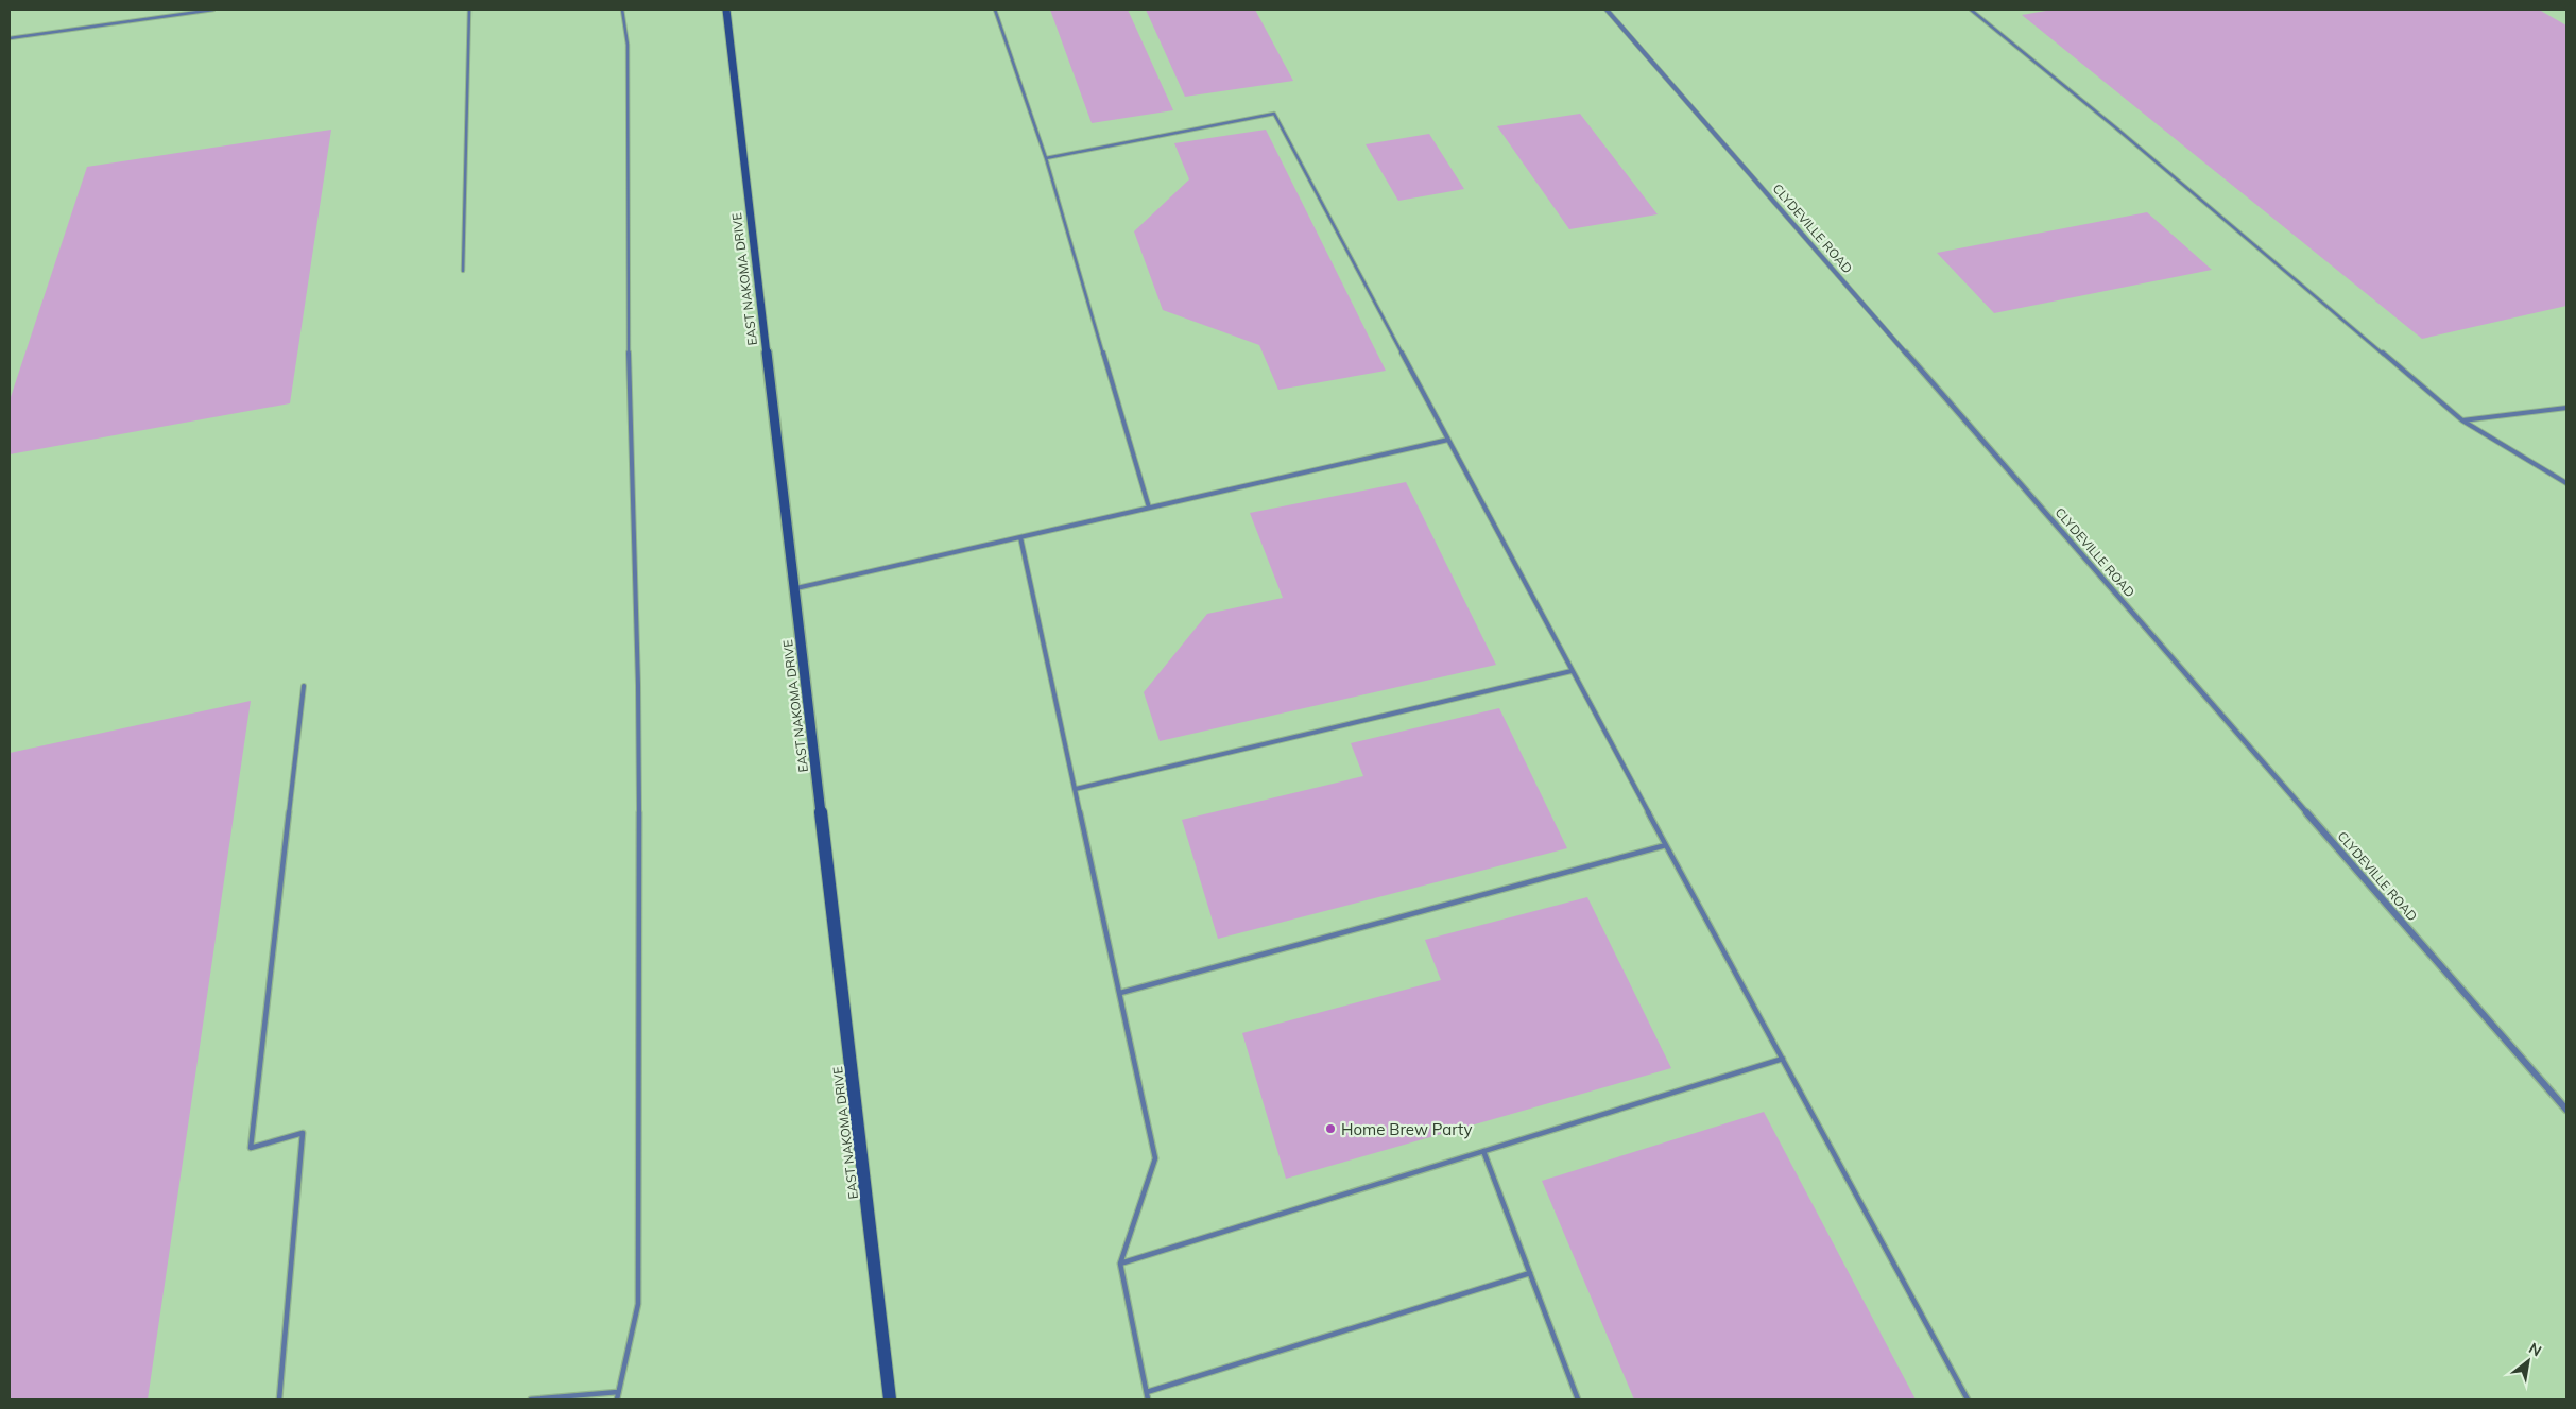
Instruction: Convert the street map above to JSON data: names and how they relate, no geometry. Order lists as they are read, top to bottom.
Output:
{
  "streets": {
    "main road": ["EAST NAKOMA DRIVE"],
    "street": ["CLYDEVILLE ROAD"]
  },
  "places": ["Home Brew Party"],
  "north": "top right"
}
